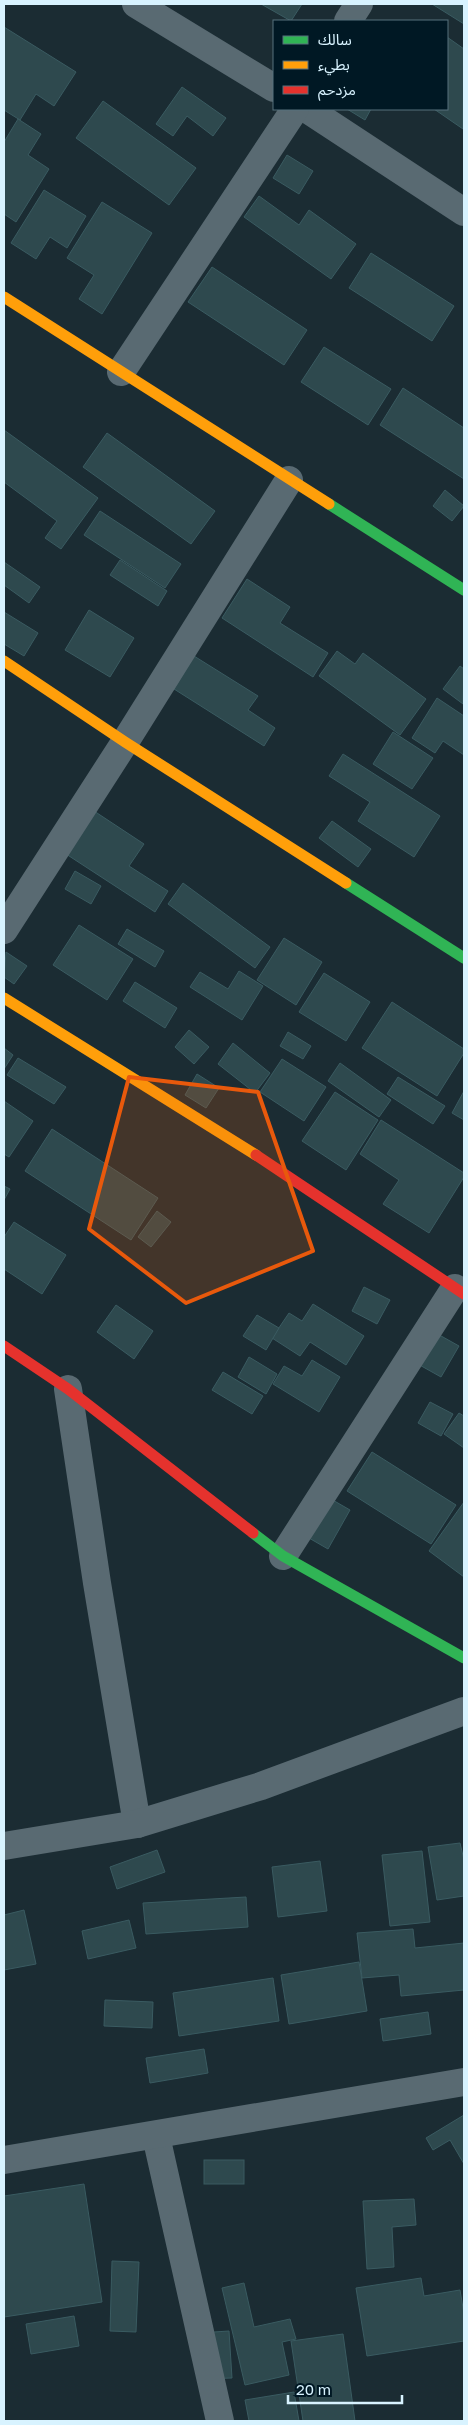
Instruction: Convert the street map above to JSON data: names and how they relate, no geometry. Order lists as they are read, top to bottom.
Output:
{
  "legend": ["سالك", "بطيء", "مزدحم"],
  "scale_bar": "20 m"
}
